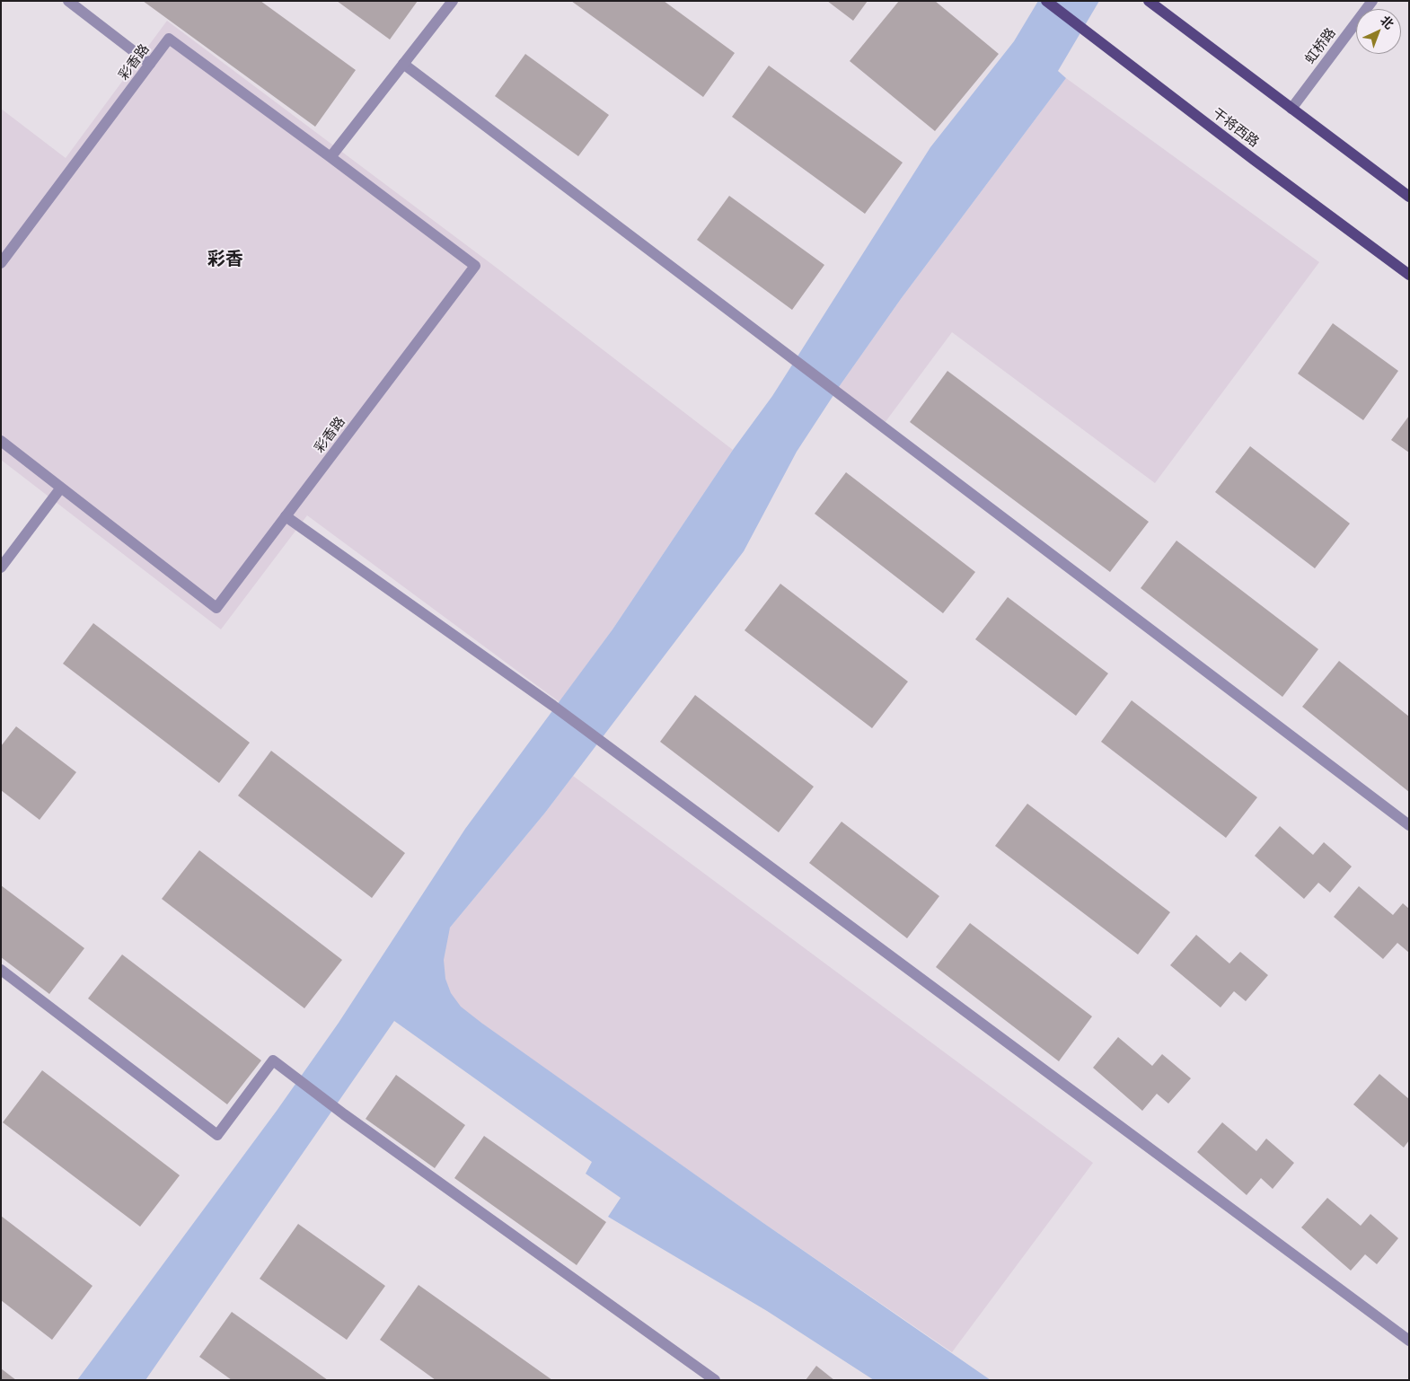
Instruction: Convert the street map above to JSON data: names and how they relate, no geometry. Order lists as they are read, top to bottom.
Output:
{
  "streets": {
    "main road": ["干将西路"],
    "street": ["虹桥路", "彩香路"]
  },
  "districts": ["彩香"],
  "north": "top right"
}
